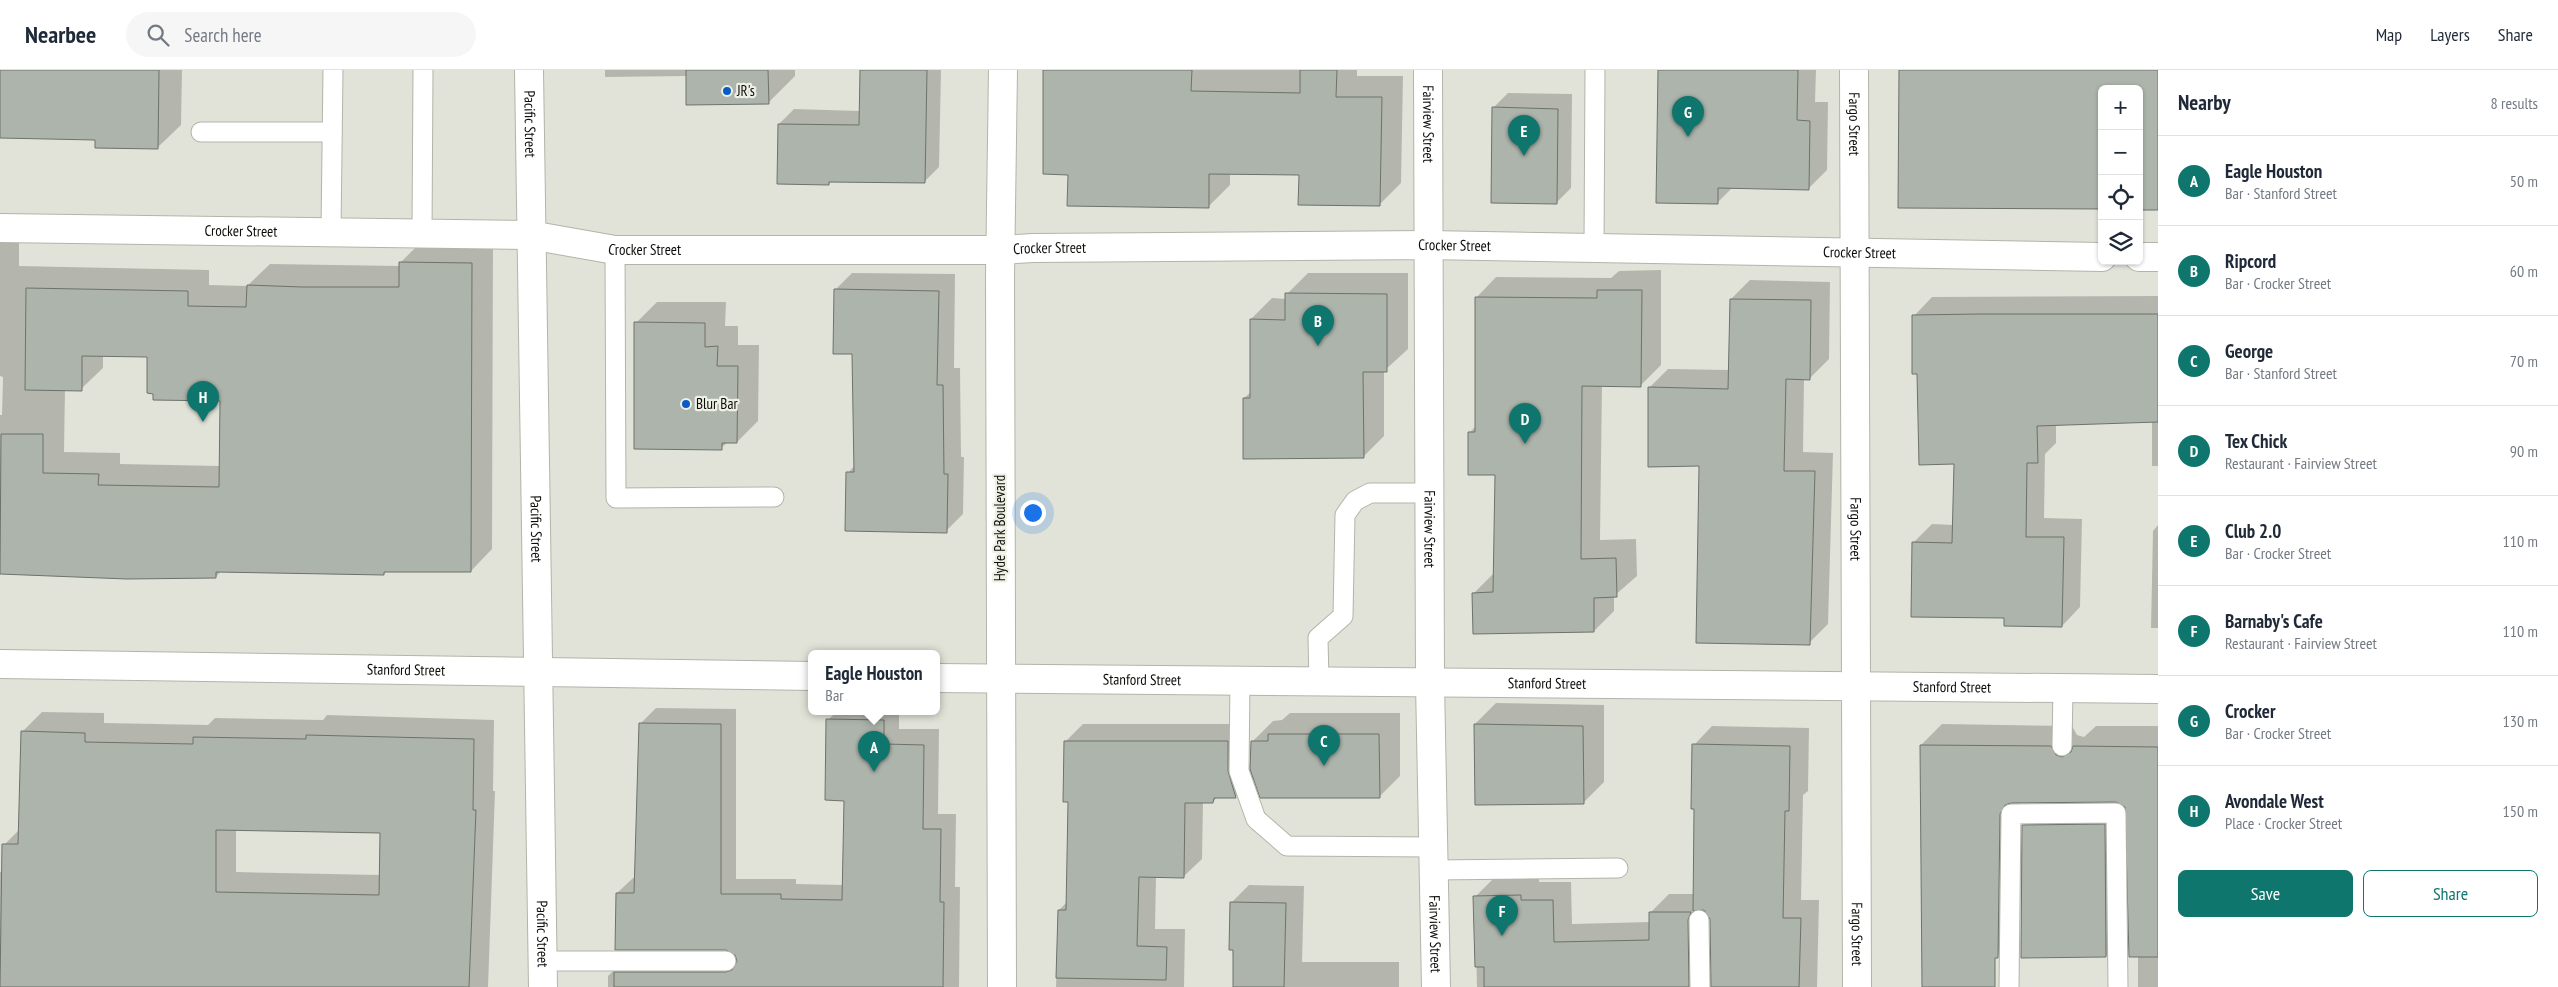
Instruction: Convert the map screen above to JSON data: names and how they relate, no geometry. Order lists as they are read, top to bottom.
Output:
{
  "streets": {
    "street": [
      "Pacific Street",
      "Fairview Street",
      "Fargo Street",
      "Crocker Street",
      "Hyde Park Boulevard",
      "Stanford Street"
    ]
  },
  "crossings": [
    ["Pacific Street", "Crocker Street"],
    ["Pacific Street", "Stanford Street"],
    ["Fairview Street", "Crocker Street"],
    ["Fairview Street", "Stanford Street"],
    ["Fargo Street", "Crocker Street"],
    ["Fargo Street", "Stanford Street"],
    ["Crocker Street", "Hyde Park Boulevard"],
    ["Hyde Park Boulevard", "Stanford Street"]
  ],
  "places": ["JR's", "Blur Bar"],
  "page": {
    "header": "Nearbee",
    "search": "Search here",
    "nav": ["Map", "Layers", "Share"],
    "heading": ["Nearby", "8 results"],
    "map_buttons": ["+", "−"],
    "pins": [
      "G",
      "E",
      "B",
      "H",
      "D",
      "C",
      "A",
      "F"
    ],
    "list": [
      {
        "mark": "A",
        "name": "Eagle Houston",
        "note": "Bar · Stanford Street",
        "value": "50 m"
      },
      {
        "mark": "B",
        "name": "Ripcord",
        "note": "Bar · Crocker Street",
        "value": "60 m"
      },
      {
        "mark": "C",
        "name": "George",
        "note": "Bar · Stanford Street",
        "value": "70 m"
      },
      {
        "mark": "D",
        "name": "Tex Chick",
        "note": "Restaurant · Fairview Street",
        "value": "90 m"
      },
      {
        "mark": "E",
        "name": "Club 2.0",
        "note": "Bar · Crocker Street",
        "value": "110 m"
      },
      {
        "mark": "F",
        "name": "Barnaby's Cafe",
        "note": "Restaurant · Fairview Street",
        "value": "110 m"
      },
      {
        "mark": "G",
        "name": "Crocker",
        "note": "Bar · Crocker Street",
        "value": "130 m"
      },
      {
        "mark": "H",
        "name": "Avondale West",
        "note": "Place · Crocker Street",
        "value": "150 m"
      }
    ],
    "popup": ["Eagle Houston", "Bar"],
    "buttons": ["Save", "Share"]
  }
}
